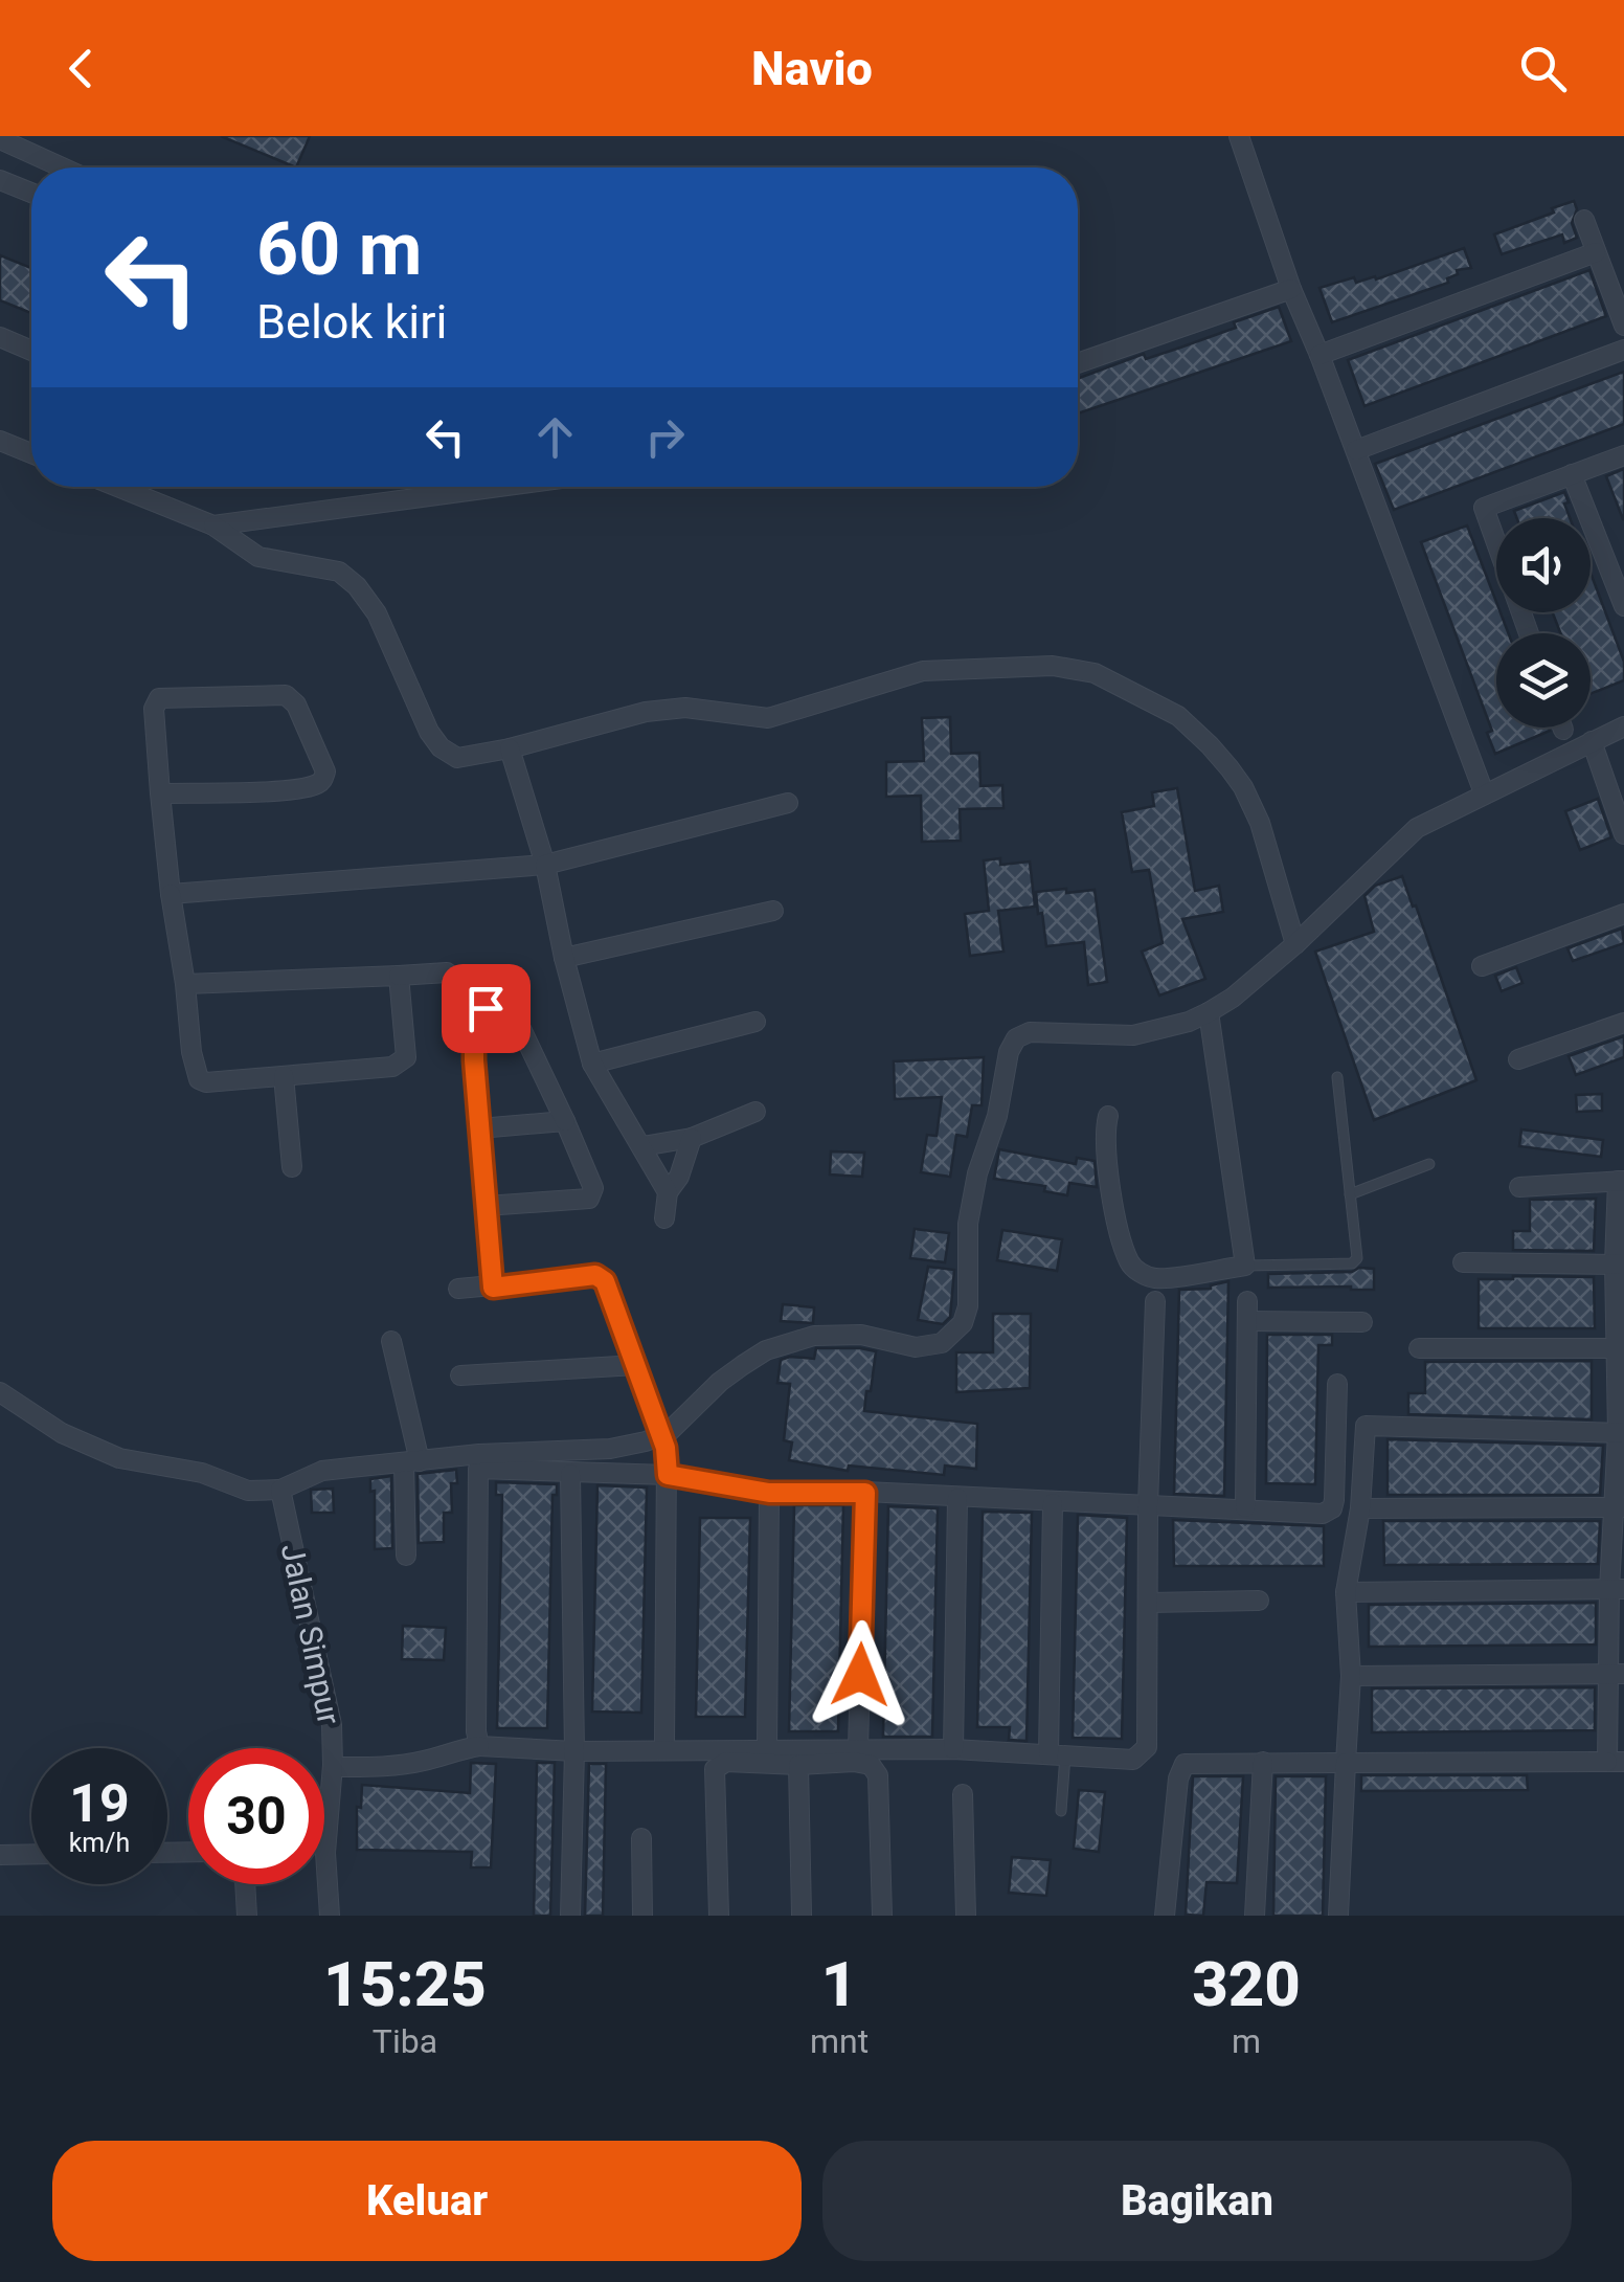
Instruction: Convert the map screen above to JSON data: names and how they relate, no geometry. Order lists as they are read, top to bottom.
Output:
{
  "streets": {
    "street": ["Jalan Simpur"]
  },
  "page": {
    "header": "Navio",
    "turn": ["60 m", "Belok kiri"],
    "speed": "19 km/h",
    "limit": "30",
    "eta": [
      "15:25",
      "Tiba",
      "1",
      "mnt",
      "320",
      "m"
    ],
    "buttons": ["Keluar", "Bagikan"]
  }
}
